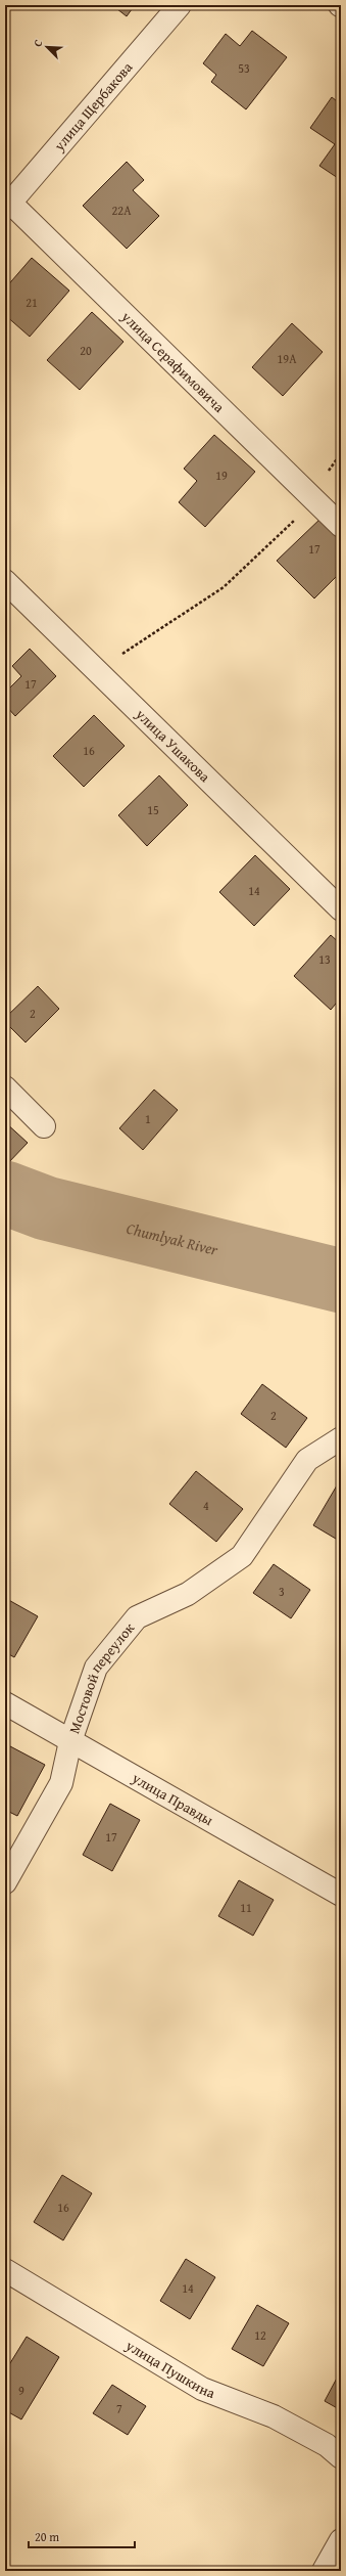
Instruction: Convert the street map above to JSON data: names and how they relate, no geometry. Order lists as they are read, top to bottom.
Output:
{
  "streets": {
    "street": [
      "улица Щербакова",
      "улица Серафимовича",
      "улица Ушакова",
      "Мостовой переулок",
      "улица Правды",
      "улица Пушкина"
    ]
  },
  "crossings": [
    ["улица Щербакова", "улица Серафимовича"],
    ["Мостовой переулок", "улица Правды"]
  ],
  "water": ["Chumlyak River"],
  "house_numbers": [
    "53",
    "22А",
    "21",
    "20",
    "19А",
    "19",
    "17",
    "17",
    "16",
    "15",
    "14",
    "13",
    "2",
    "1",
    "2",
    "4",
    "3",
    "17",
    "11",
    "16",
    "14",
    "12",
    "9",
    "7"
  ],
  "scale_bar": "20 m",
  "north": "top left"
}
